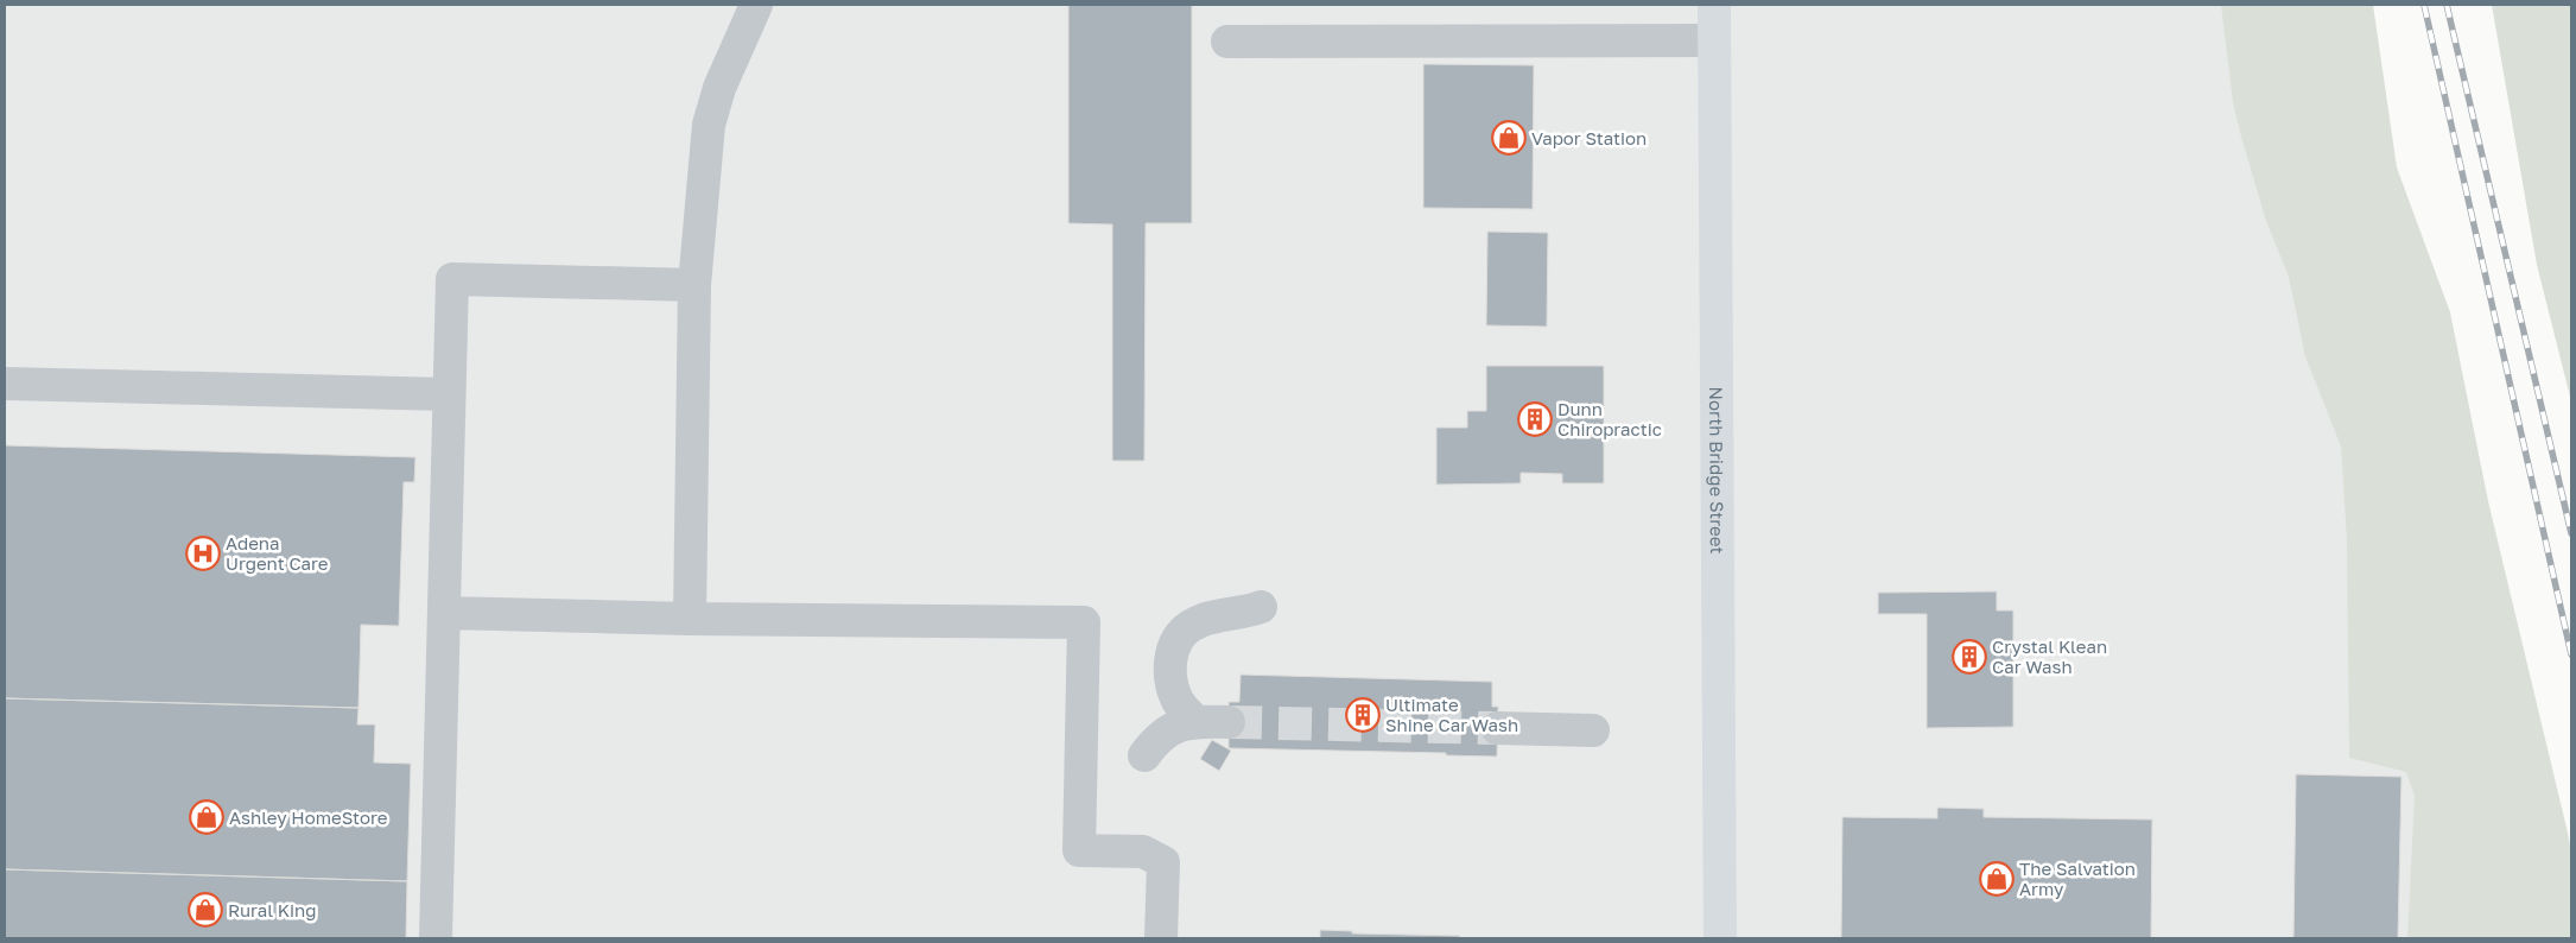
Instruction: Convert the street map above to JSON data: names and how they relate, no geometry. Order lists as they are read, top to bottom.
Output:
{
  "streets": {
    "main road": ["North Bridge Street"]
  },
  "places": {
    "shop": [
      "Vapor Station",
      "Ashley HomeStore",
      "The Salvation Army",
      "Rural King"
    ],
    "building": ["Dunn Chiropractic", "Crystal Klean Car Wash", "Ultimate Shine Car Wash"],
    "hospital": ["Adena Urgent Care"]
  }
}
